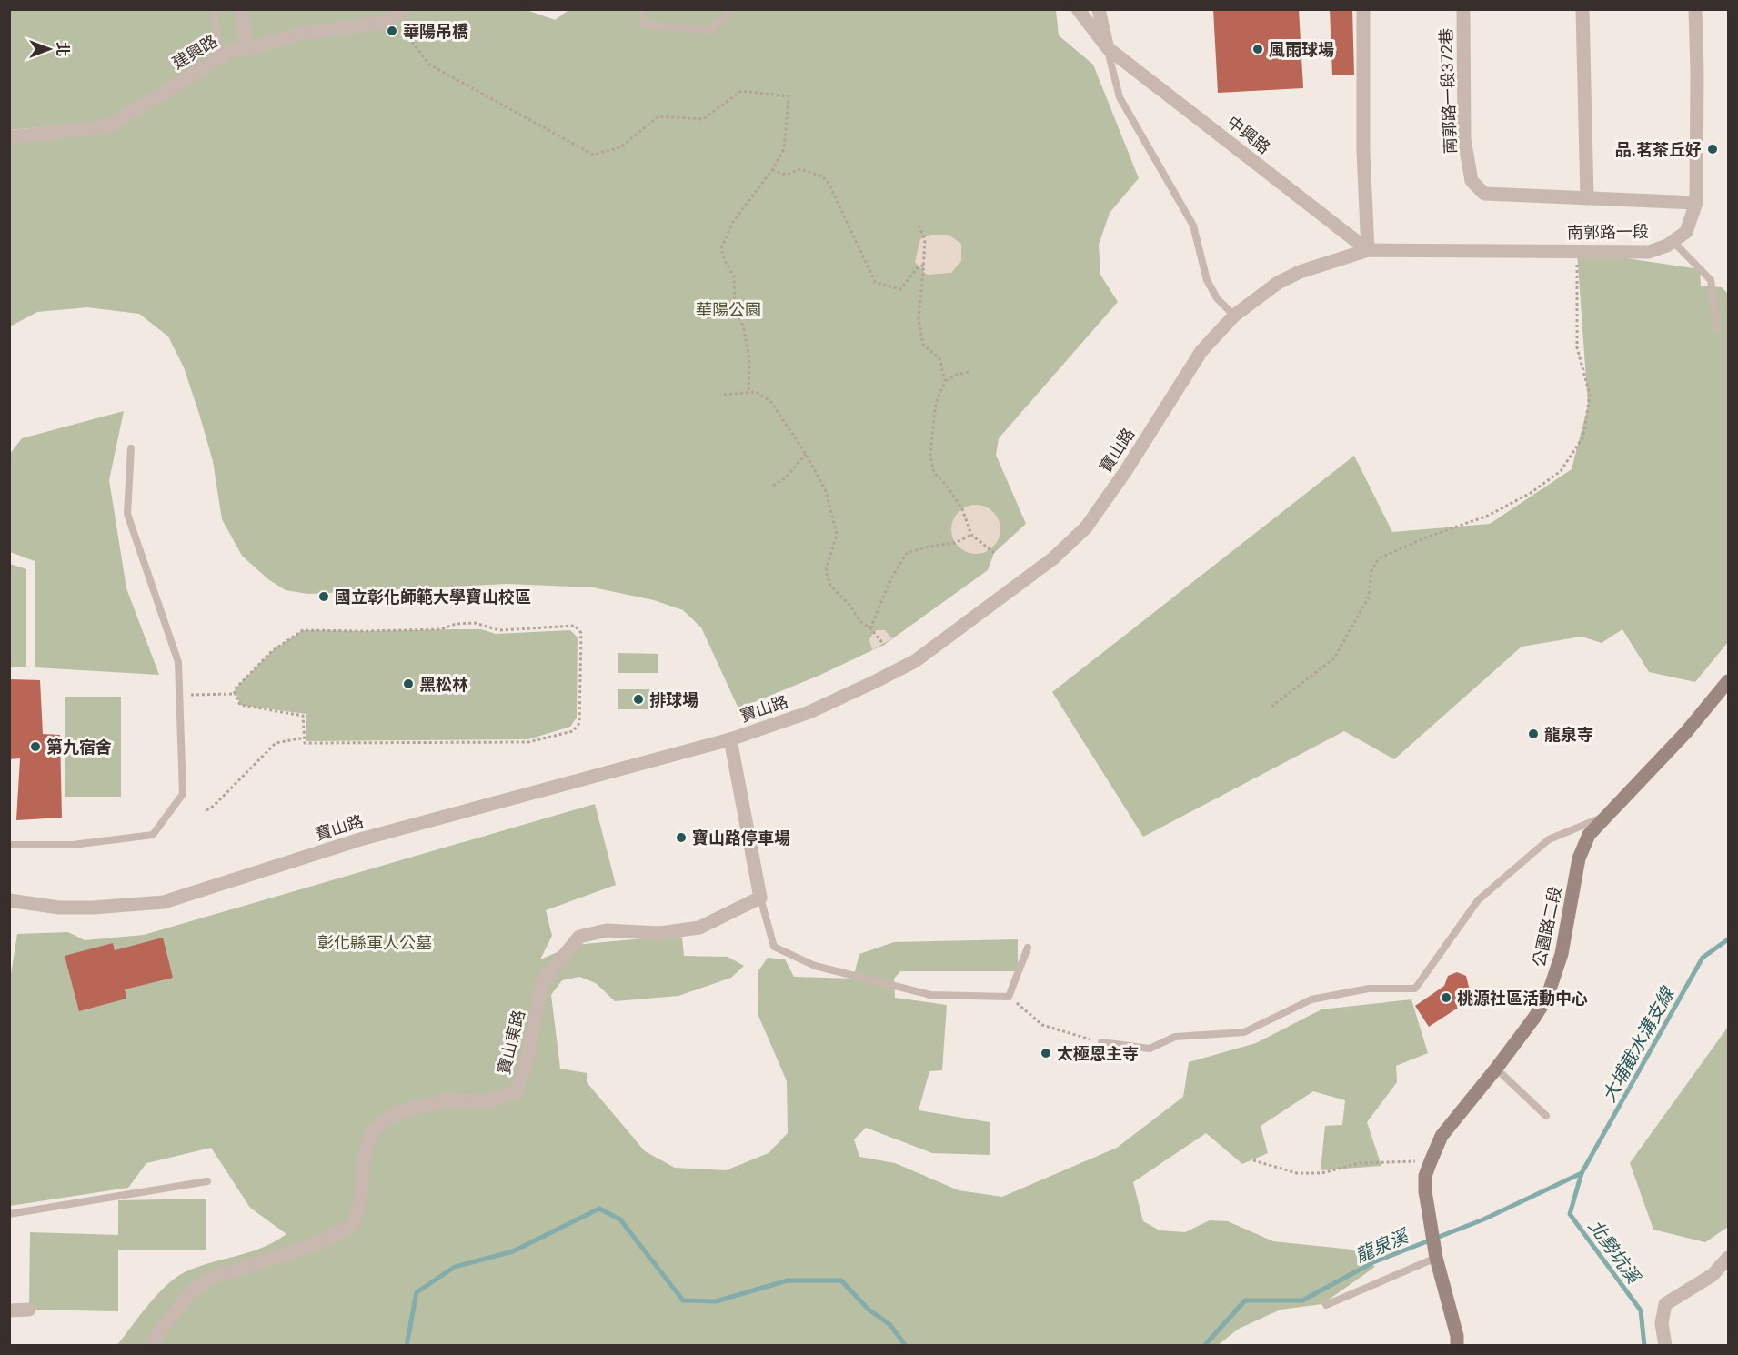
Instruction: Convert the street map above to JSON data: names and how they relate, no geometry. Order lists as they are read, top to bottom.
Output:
{
  "streets": {
    "main road": ["公園路二段"],
    "street": [
      "建興路",
      "南郭路一段372巷",
      "中興路",
      "南郭路一段",
      "寶山路",
      "寶山東路"
    ]
  },
  "crossings": [
    ["南郭路一段372巷", "南郭路一段"],
    ["中興路", "南郭路一段"],
    ["中興路", "寶山路"],
    ["南郭路一段", "寶山路"]
  ],
  "water": ["大埔截水溝支線", "龍泉溪", "北勢坑溪"],
  "parks": ["華陽公園", "彰化縣軍人公墓"],
  "places": [
    "華陽吊橋",
    "風雨球場",
    "品.茗茶丘好",
    "國立彰化師範大學寶山校區",
    "黑松林",
    "排球場",
    "龍泉寺",
    "第九宿舍",
    "寶山路停車場",
    "桃源社區活動中心",
    "太極恩主寺"
  ],
  "north": "right"
}
